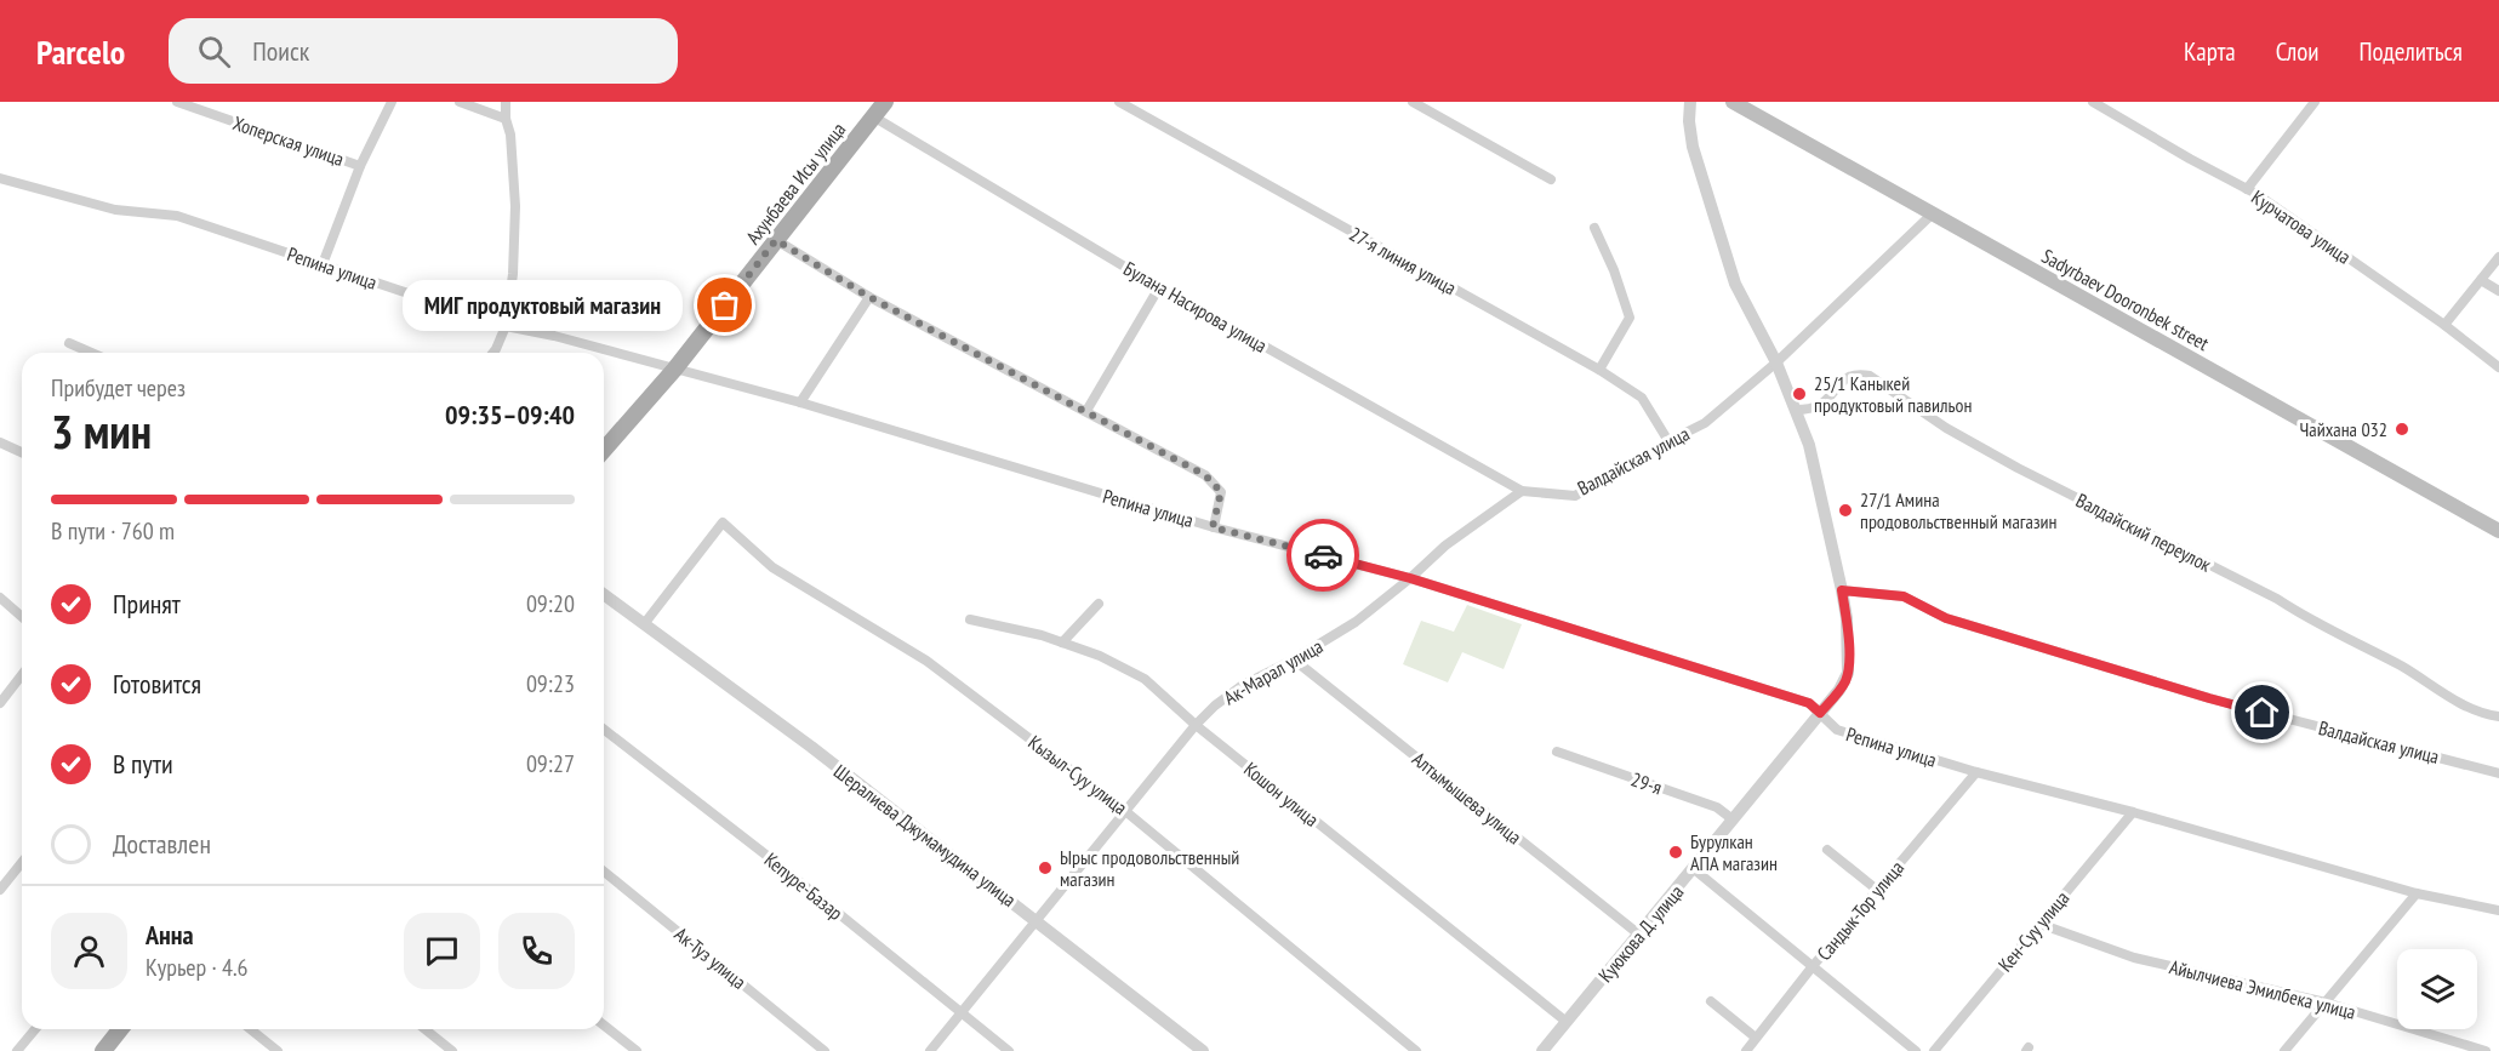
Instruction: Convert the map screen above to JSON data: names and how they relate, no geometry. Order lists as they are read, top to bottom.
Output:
{
  "streets": {
    "main road": ["Ахунбаева Исы улица", "Sadyrbaev Dooronbek street"],
    "street": [
      "Хоперская улица",
      "Курчатова улица",
      "27-я линия улица",
      "Репина улица",
      "Булана Насирова улица",
      "Валдайская улица",
      "Валдайский переулок",
      "Ак-Марал улица",
      "Кызыл-Суу улица",
      "29-я",
      "Кошон улица",
      "Алтымышева улица",
      "Шералиева Джумамудина улица",
      "Кепуре-Базар",
      "Сандык-Тор улица",
      "Кен-Суу улица",
      "Куюкова Д. улица",
      "Ак-Туз улица",
      "Айылчиева Эмилбека улица"
    ]
  },
  "crossings": [
    ["Хоперская улица", "Репина улица"],
    ["Ахунбаева Исы улица", "Репина улица"],
    ["Ахунбаева Исы улица", "Булана Насирова улица"],
    ["27-я линия улица", "Валдайская улица"],
    ["Репина улица", "Ак-Марал улица"],
    ["Репина улица", "Сандык-Тор улица"],
    ["Репина улица", "Кен-Суу улица"],
    ["Репина улица", "Куюкова Д. улица"],
    ["Sadyrbaev Dooronbek street", "Валдайская улица"],
    ["Булана Насирова улица", "Валдайская улица"],
    ["Ак-Марал улица", "Кызыл-Суу улица"],
    ["Ак-Марал улица", "Кошон улица"],
    ["Ак-Марал улица", "Алтымышева улица"],
    ["Ак-Марал улица", "Шералиева Джумамудина улица"],
    ["Ак-Марал улица", "Кепуре-Базар"],
    ["Кызыл-Суу улица", "Шералиева Джумамудина улица"],
    ["29-я", "Куюкова Д. улица"],
    ["Кошон улица", "Куюкова Д. улица"],
    ["Алтымышева улица", "Куюкова Д. улица"],
    ["Кен-Суу улица", "Айылчиева Эмилбека улица"]
  ],
  "places": [
    "МИГ продуктовый магазин",
    "25/1 Каныкей продуктовый павильон",
    "Чайхана 032",
    "27/1 Амина продовольственный магазин",
    "Бурулкан АПА магазин",
    "Ырыс продовольственный магазин"
  ],
  "page": {
    "header": "Parcelo",
    "search": "Поиск",
    "nav": ["Карта", "Слои", "Поделиться"],
    "bubble": "МИГ продуктовый магазин",
    "heading": ["3 мин", "Прибудет через", "09:35–09:40"],
    "panel": ["Анна", "Курьер · 4.6"],
    "bar": "В пути · 760 m",
    "list": [
      ["Принят", "09:20"],
      ["Готовится", "09:23"],
      ["В пути", "09:27"],
      "Доставлен"
    ]
  }
}
